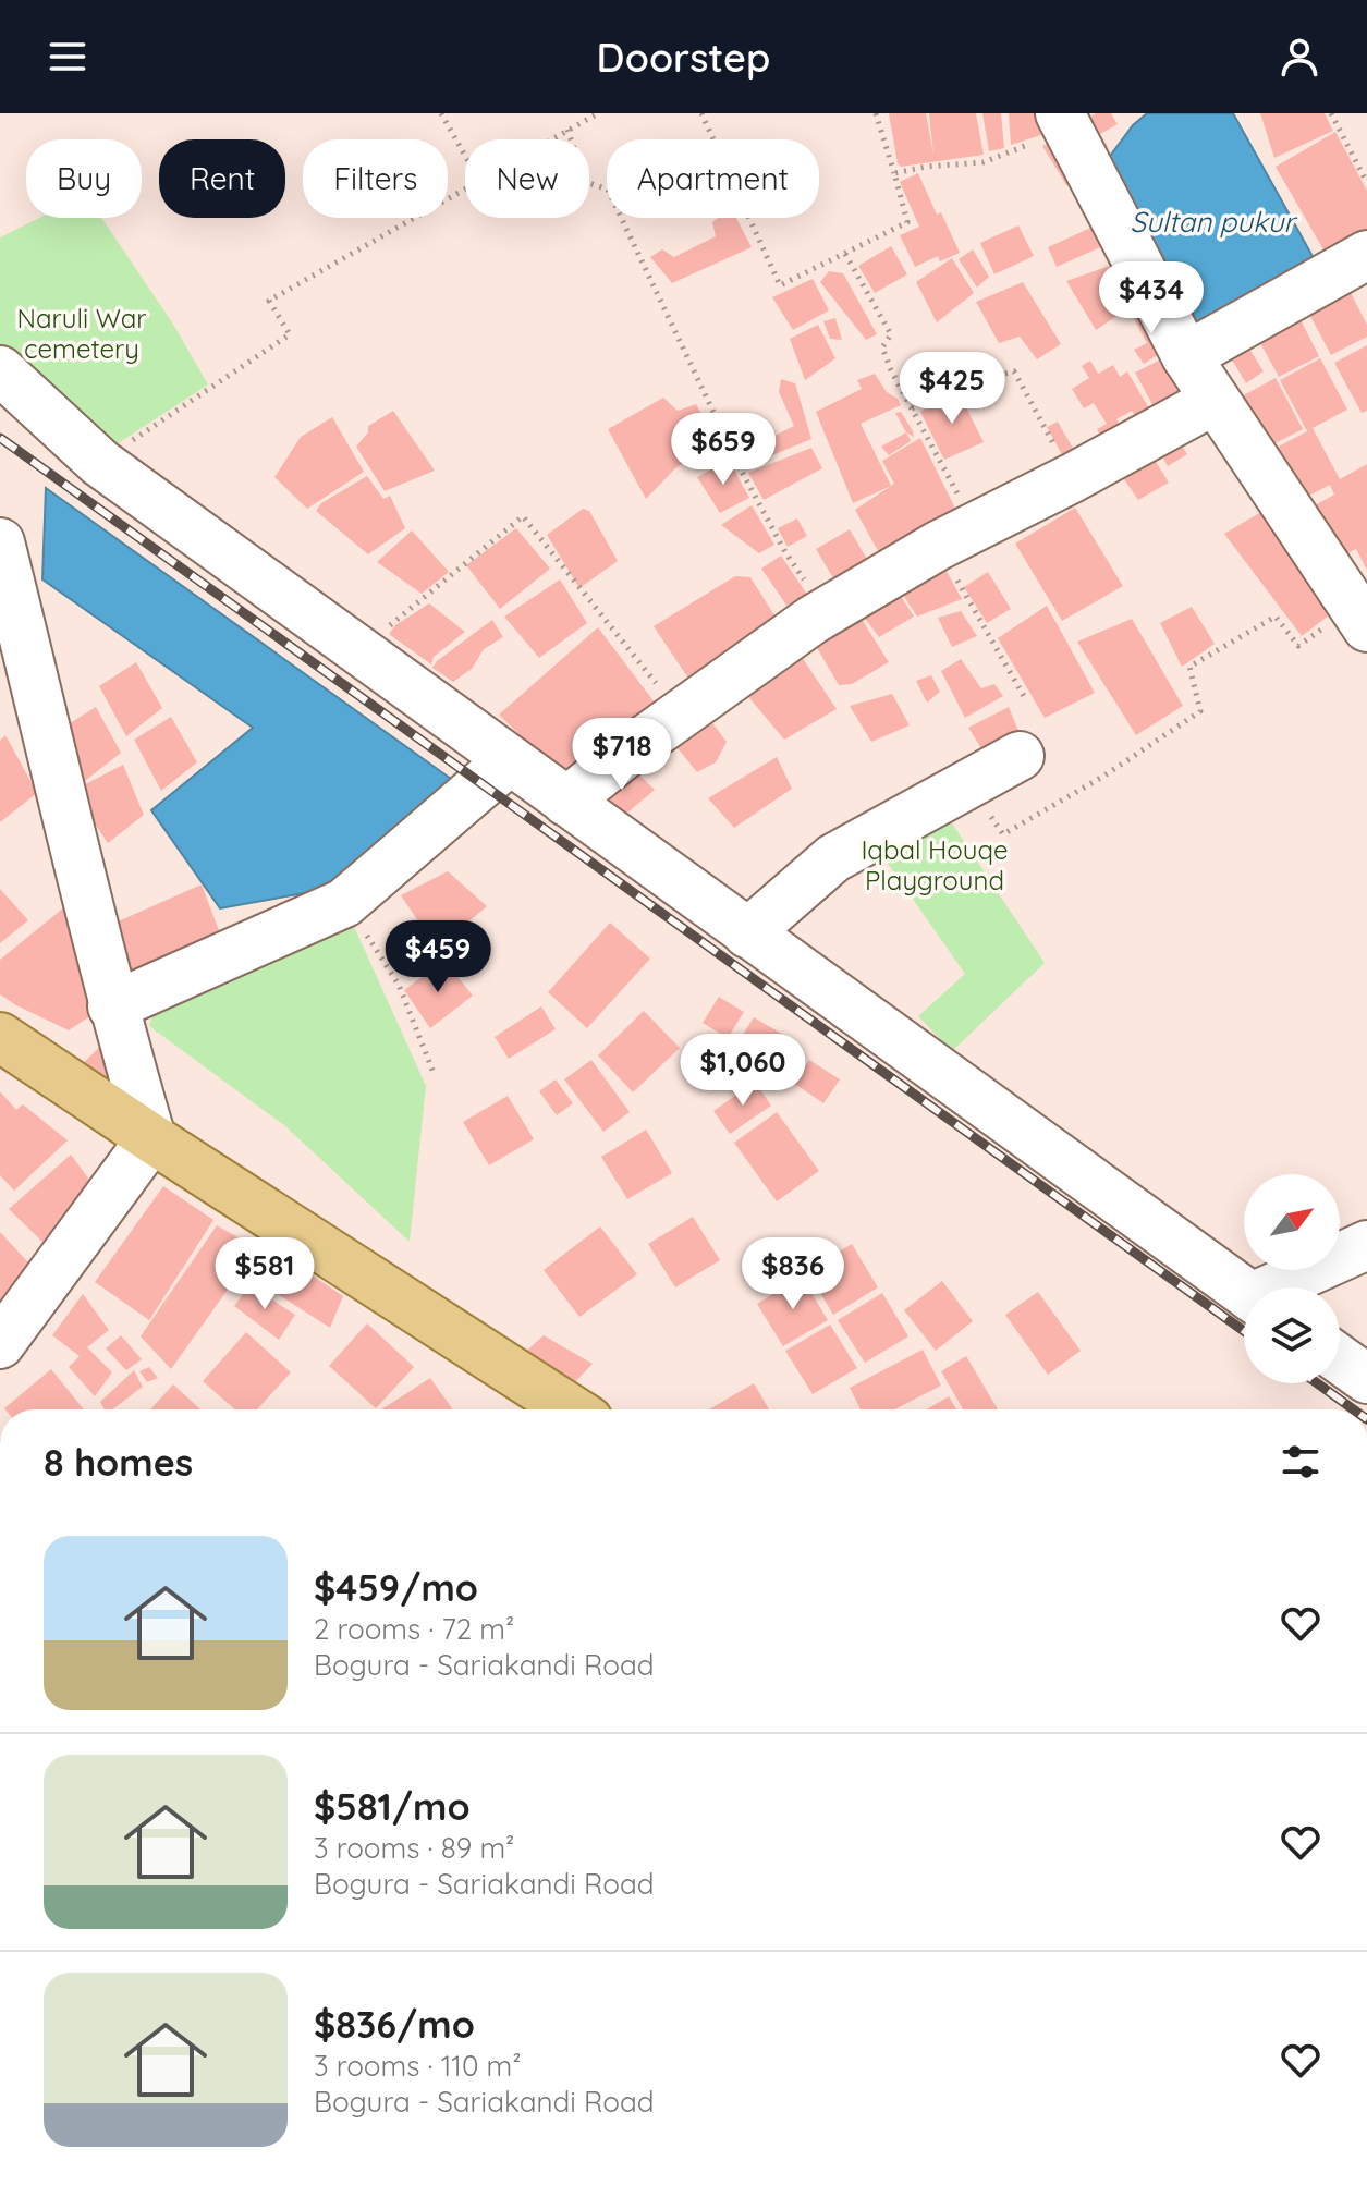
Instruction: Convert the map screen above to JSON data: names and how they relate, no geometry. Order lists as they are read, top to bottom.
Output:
{
  "water": ["Sultan pukur"],
  "parks": ["Naruli War cemetery", "Iqbal Houqe Playground"],
  "north": "top right",
  "page": {
    "header": "Doorstep",
    "chip": [
      "Buy",
      "Rent",
      "Filters",
      "New",
      "Apartment"
    ],
    "price": [
      "$434",
      "$425",
      "$659",
      "$718",
      "$459",
      "$1,060",
      "$581",
      "$836"
    ],
    "heading": "8 homes",
    "list": [
      {
        "name": "$459/mo",
        "note": "2 rooms · 72 m² · Bogura - Sariakandi Road"
      },
      {
        "name": "$581/mo",
        "note": "3 rooms · 89 m² · Bogura - Sariakandi Road"
      },
      {
        "name": "$836/mo",
        "note": "3 rooms · 110 m² · Bogura - Sariakandi Road"
      }
    ]
  }
}
